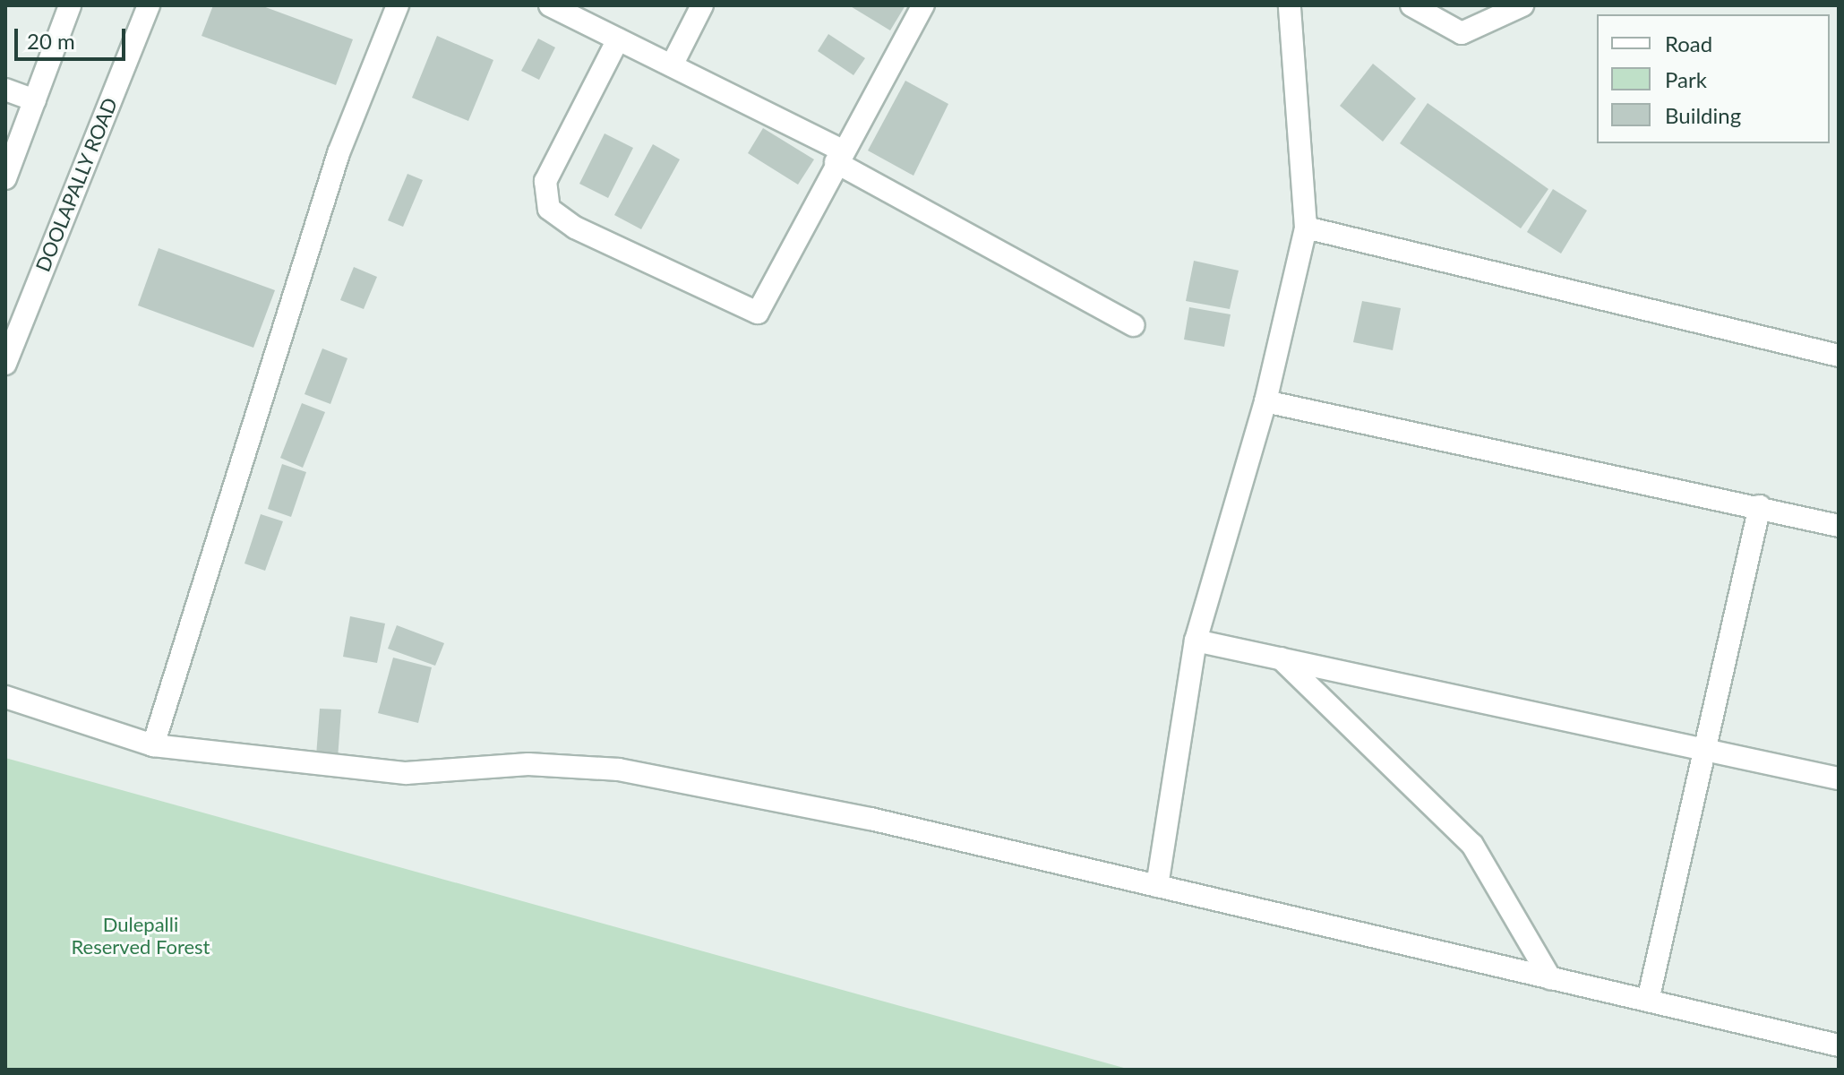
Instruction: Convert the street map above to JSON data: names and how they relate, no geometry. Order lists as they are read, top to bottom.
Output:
{
  "streets": {
    "street": ["DOOLAPALLY ROAD"]
  },
  "parks": ["Dulepalli Reserved Forest"],
  "legend": ["Road", "Park", "Building"],
  "scale_bar": "20 m"
}
